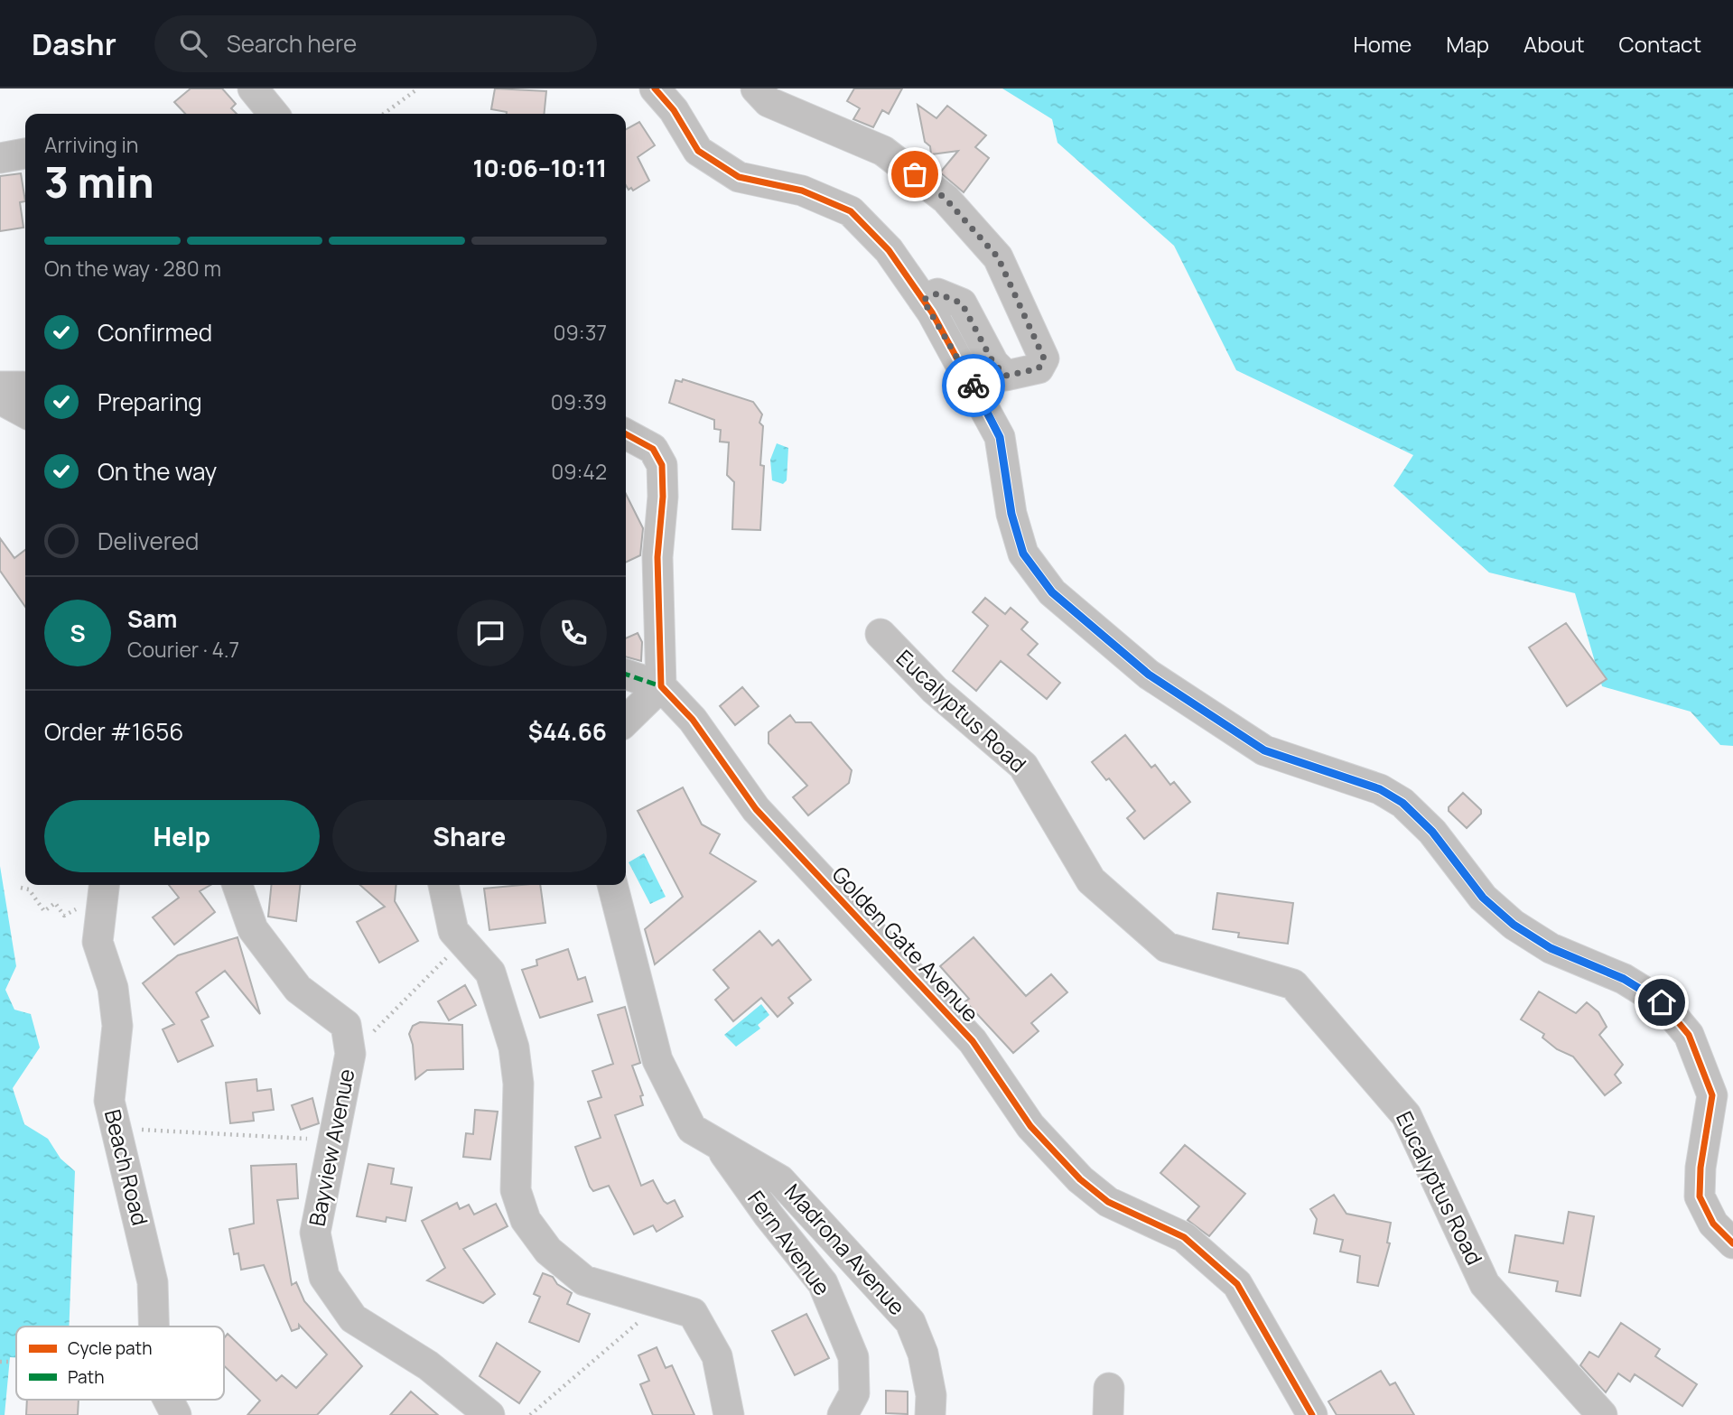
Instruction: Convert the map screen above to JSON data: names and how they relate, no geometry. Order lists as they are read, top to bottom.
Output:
{
  "streets": {
    "street": [
      "Eucalyptus Road",
      "Golden Gate Avenue",
      "Bayview Avenue",
      "Beach Road",
      "Fern Avenue",
      "Madrona Avenue"
    ]
  },
  "crossings": [
    ["Fern Avenue", "Madrona Avenue"]
  ],
  "legend": ["Cycle path", "Path"],
  "page": {
    "header": "Dashr",
    "search": "Search here",
    "nav": [
      "Home",
      "Map",
      "About",
      "Contact"
    ],
    "heading": ["3 min", "Arriving in", "10:06–10:11"],
    "panel": [
      "Sam",
      "Courier · 4.7",
      "Order #1656",
      "$44.66"
    ],
    "bar": "On the way · 280 m",
    "list": [
      ["Confirmed", "09:37"],
      ["Preparing", "09:39"],
      ["On the way", "09:42"],
      "Delivered"
    ],
    "round": "S",
    "buttons": ["Help", "Share"]
  }
}
